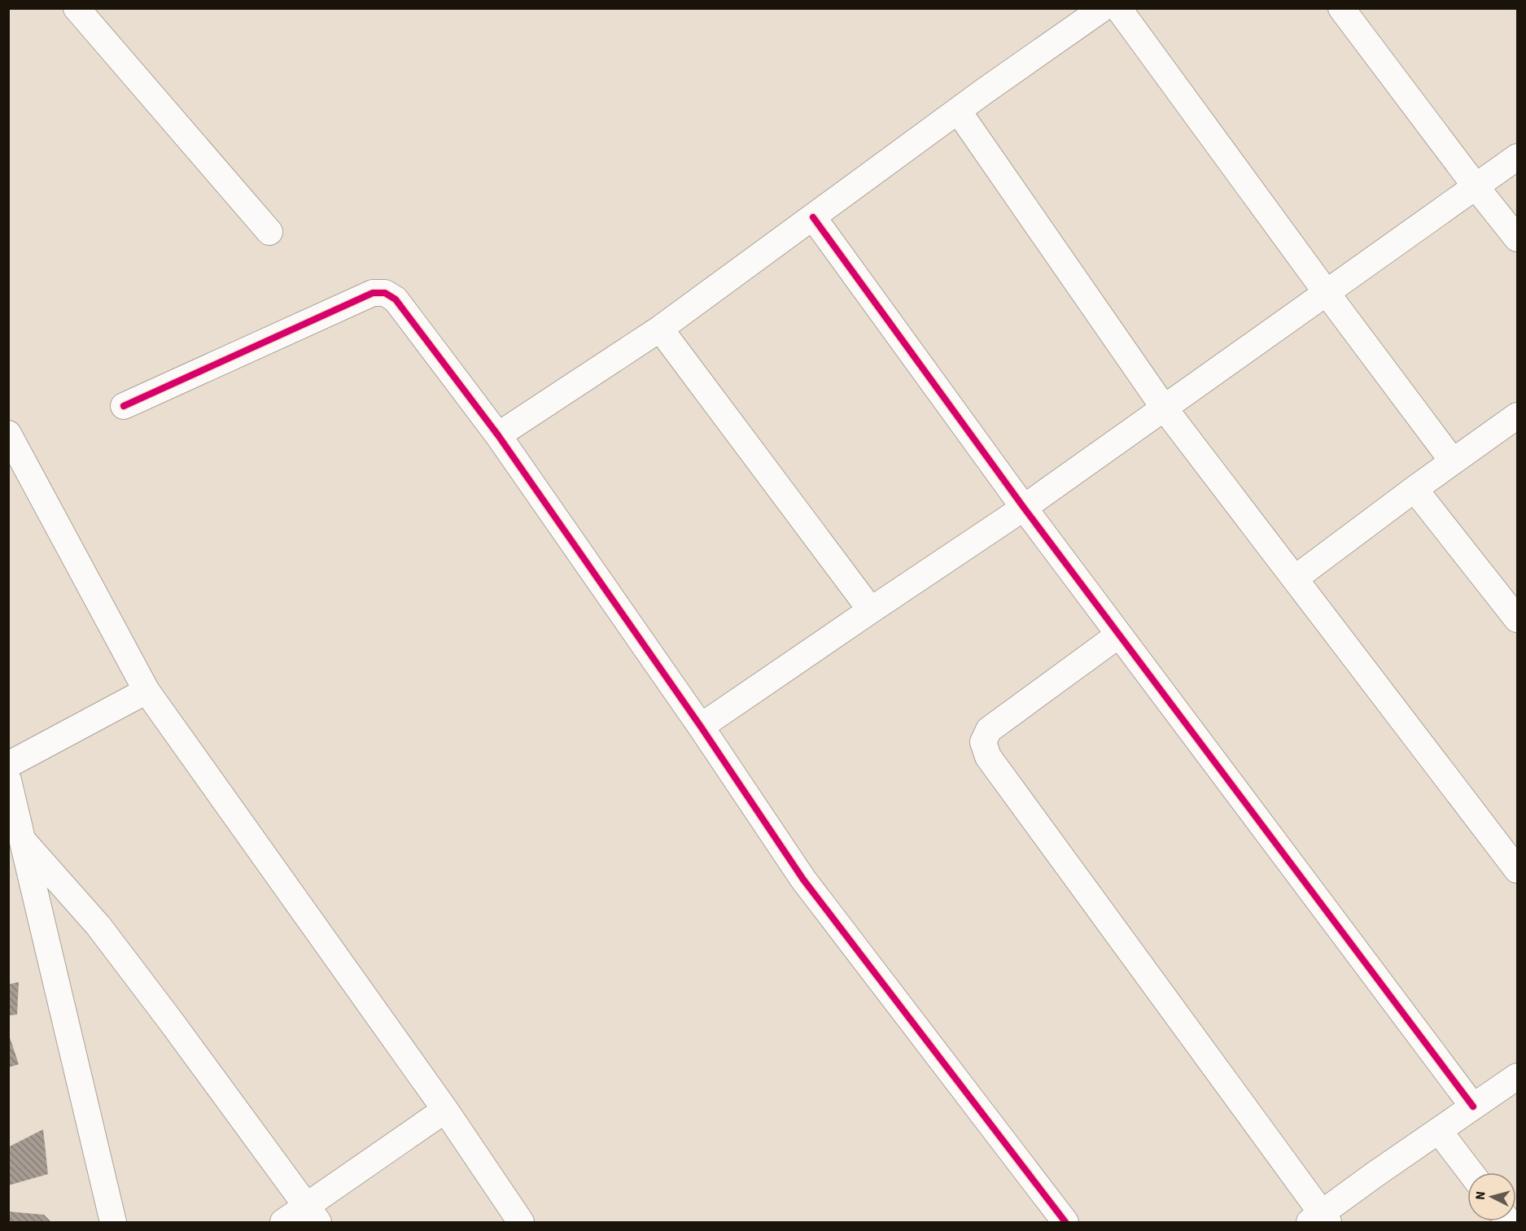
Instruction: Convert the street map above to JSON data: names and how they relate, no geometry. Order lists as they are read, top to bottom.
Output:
{
  "north": "left"
}
